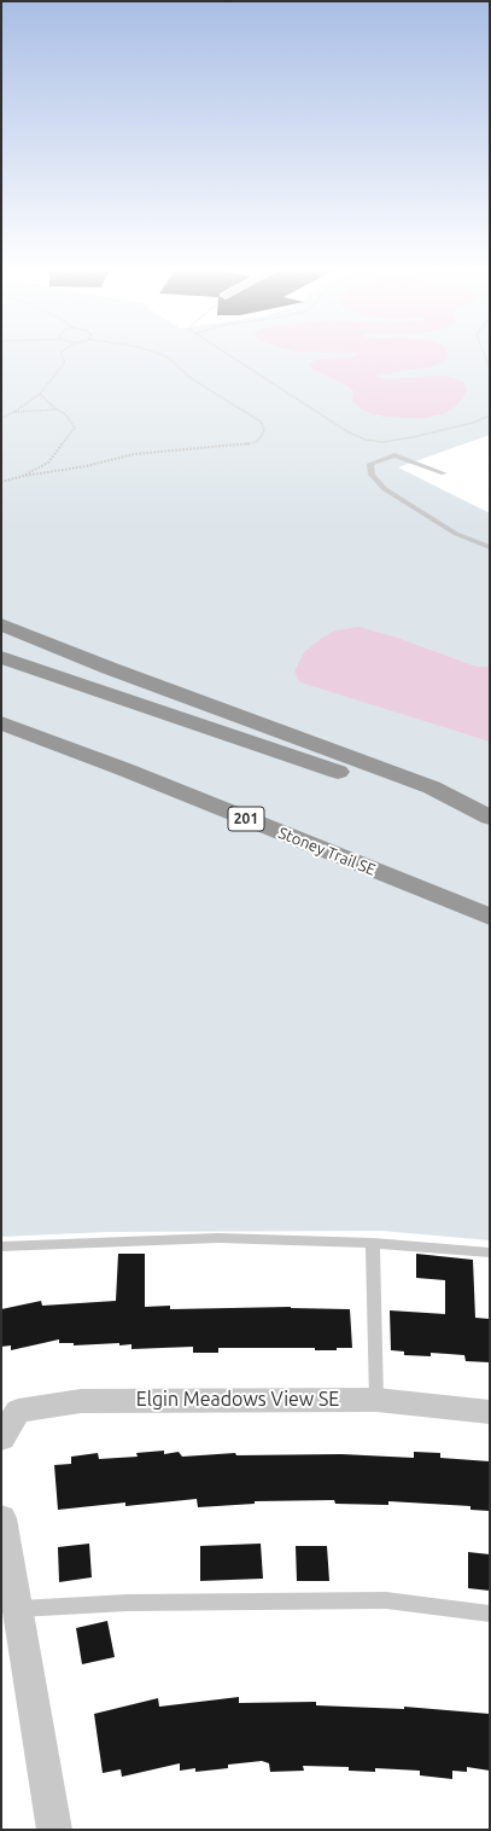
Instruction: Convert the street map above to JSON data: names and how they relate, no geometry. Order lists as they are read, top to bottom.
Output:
{
  "streets": {
    "highway": ["201", "Stoney Trail SE"],
    "street": ["Elgin Meadows View SE"]
  }
}
